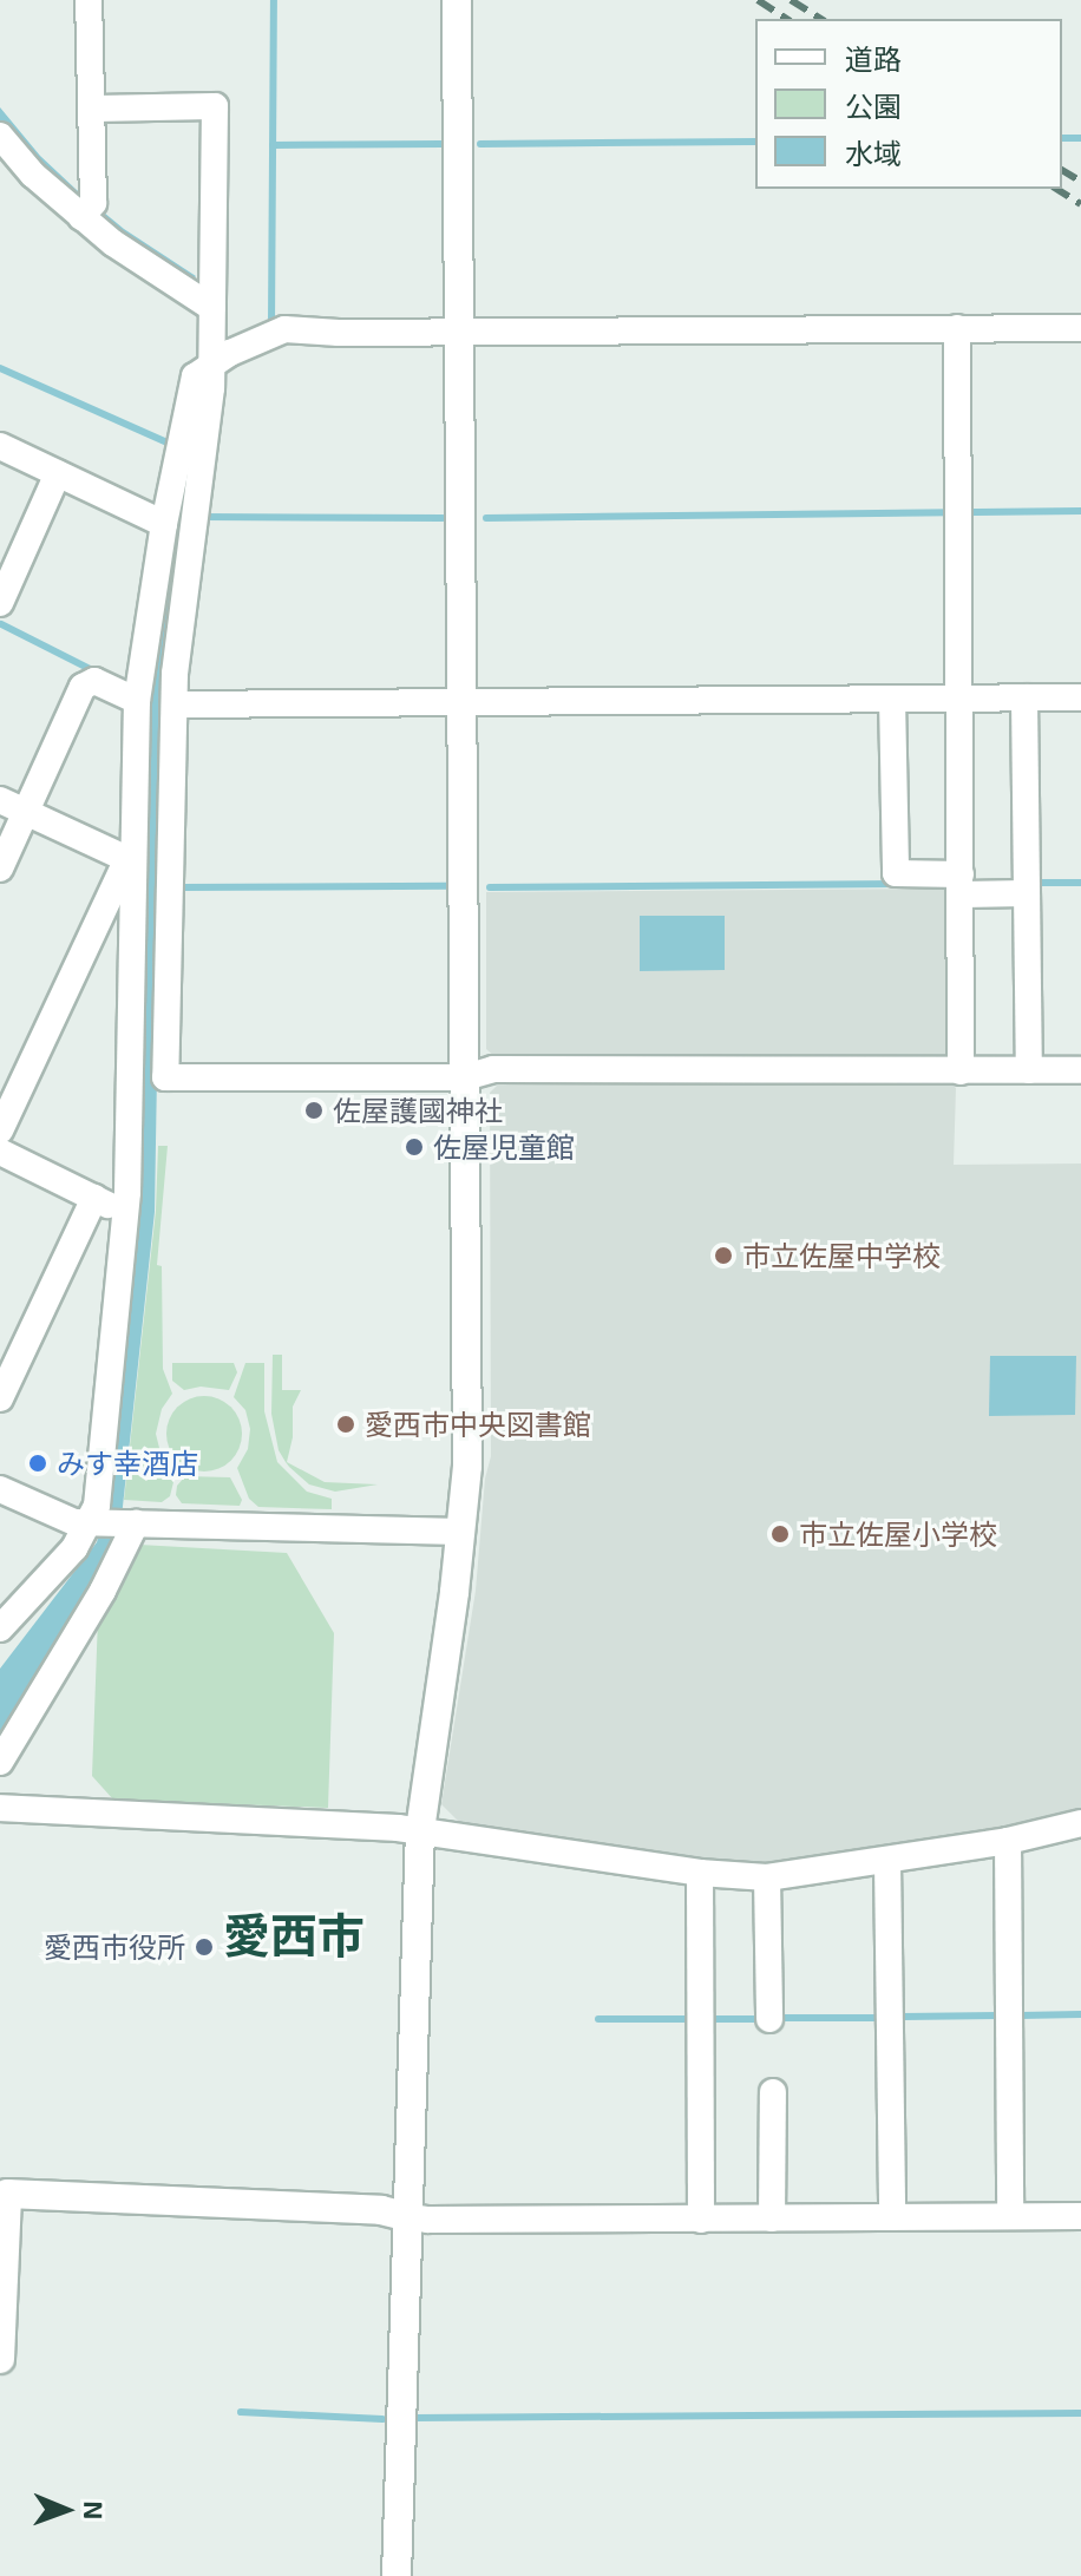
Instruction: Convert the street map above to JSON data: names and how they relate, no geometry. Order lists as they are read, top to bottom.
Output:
{
  "districts": ["愛西市"],
  "places": [
    "佐屋護國神社",
    "佐屋児童館",
    "市立佐屋中学校",
    "愛西市中央図書館",
    "みす幸酒店",
    "市立佐屋小学校",
    "愛西市役所"
  ],
  "legend": ["道路", "公園", "水域"],
  "north": "right"
}
